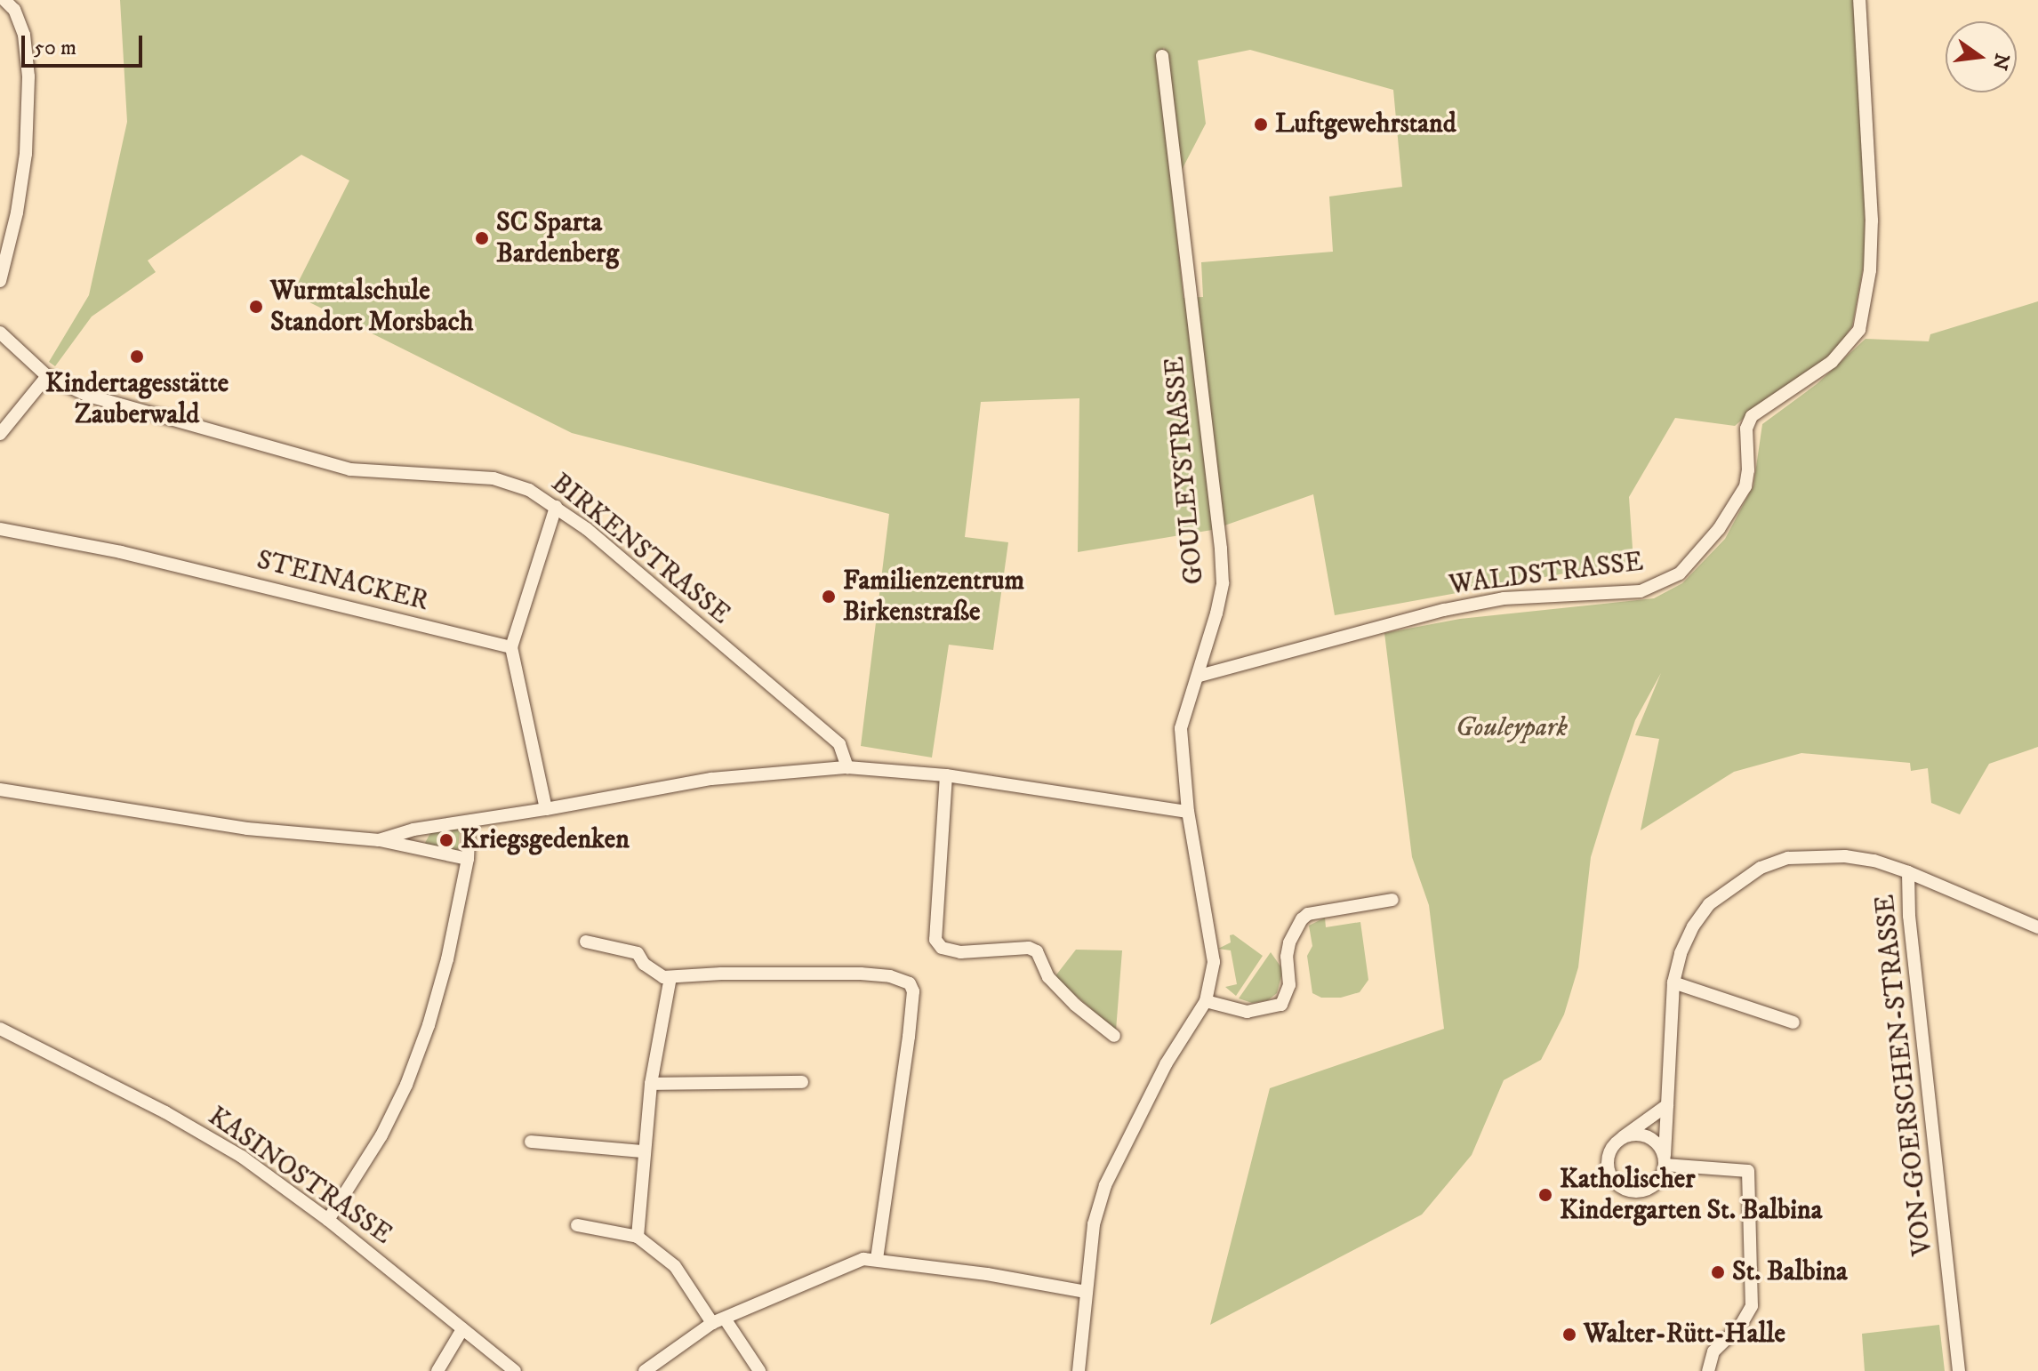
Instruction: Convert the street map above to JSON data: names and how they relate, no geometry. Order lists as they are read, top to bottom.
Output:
{
  "streets": {
    "street": [
      "GOULEYSTRASSE",
      "BIRKENSTRASSE",
      "WALDSTRASSE",
      "STEINACKER",
      "VON-GOERSCHEN-STRASSE",
      "KASINOSTRASSE"
    ]
  },
  "crossings": [
    ["GOULEYSTRASSE", "WALDSTRASSE"]
  ],
  "parks": ["Gouleypark"],
  "places": [
    "Luftgewehrstand",
    "SC Sparta Bardenberg",
    "Wurmtalschule Standort Morsbach",
    "Kindertagesstätte Zauberwald",
    "Familienzentrum Birkenstraße",
    "Kriegsgedenken",
    "Katholischer Kindergarten St. Balbina",
    "St. Balbina",
    "Walter-Rütt-Halle"
  ],
  "scale_bar": "50 m",
  "north": "right"
}
